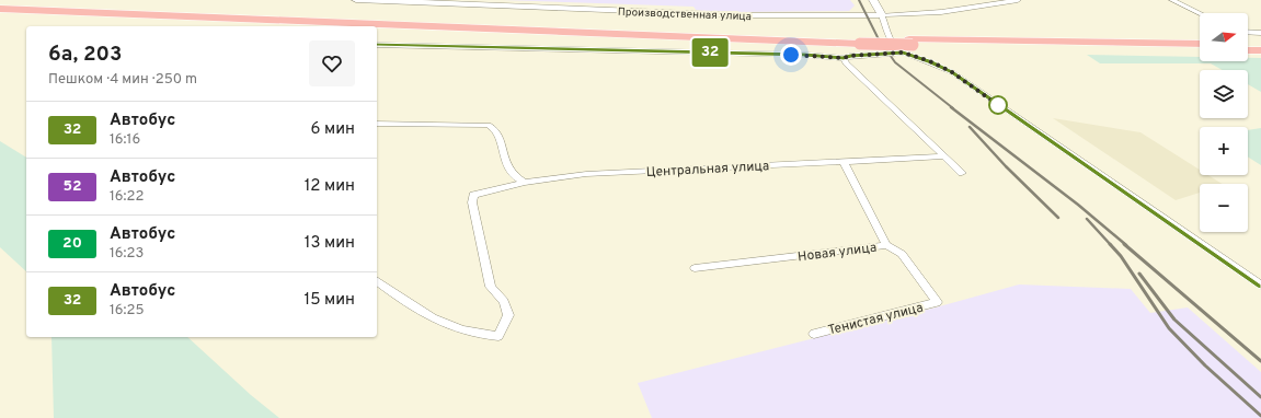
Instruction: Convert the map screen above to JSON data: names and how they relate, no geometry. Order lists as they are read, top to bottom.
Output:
{
  "streets": {
    "street": [
      "Производственная улица",
      "Центральная улица",
      "Новая улица",
      "Тенистая улица"
    ]
  },
  "crossings": [
    ["Центральная улица", "Новая улица"],
    ["Новая улица", "Тенистая улица"]
  ],
  "lines": ["bus line 32"],
  "north": "right",
  "page": {
    "on_map": "32",
    "map_buttons": ["+", "−"],
    "heading": ["6a, 203", "Пешком · 4 мин · 250 m"],
    "list": [
      {
        "mark": "32",
        "name": "Автобус",
        "note": "16:16",
        "value": "6 мин"
      },
      {
        "mark": "52",
        "name": "Автобус",
        "note": "16:22",
        "value": "12 мин"
      },
      {
        "mark": "20",
        "name": "Автобус",
        "note": "16:23",
        "value": "13 мин"
      },
      {
        "mark": "32",
        "name": "Автобус",
        "note": "16:25",
        "value": "15 мин"
      }
    ]
  }
}
